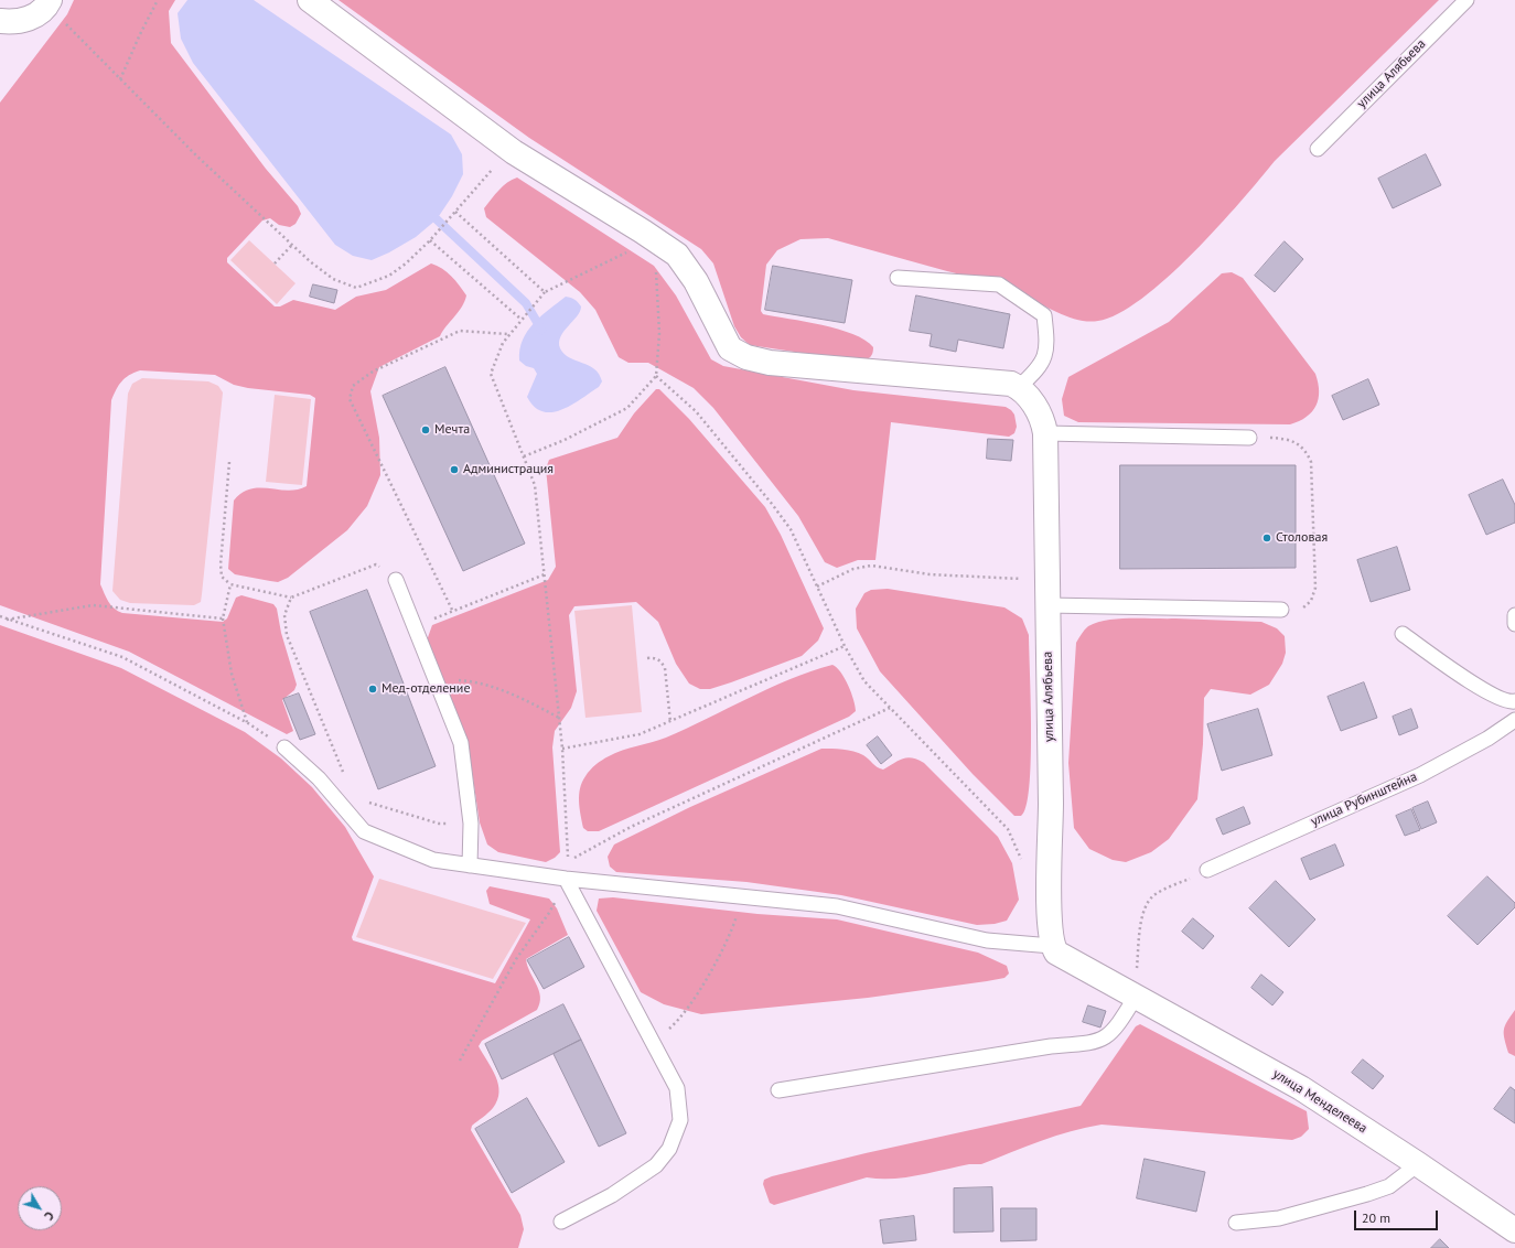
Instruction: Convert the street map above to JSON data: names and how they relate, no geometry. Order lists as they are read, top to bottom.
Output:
{
  "streets": {
    "street": ["улица Алябьева", "улица Менделеева"],
    "lane": ["улица Рубинштейна"]
  },
  "places": [
    "Мечта",
    "Администрация",
    "Столовая",
    "Мед-отделение"
  ],
  "scale_bar": "20 m",
  "north": "bottom right"
}
